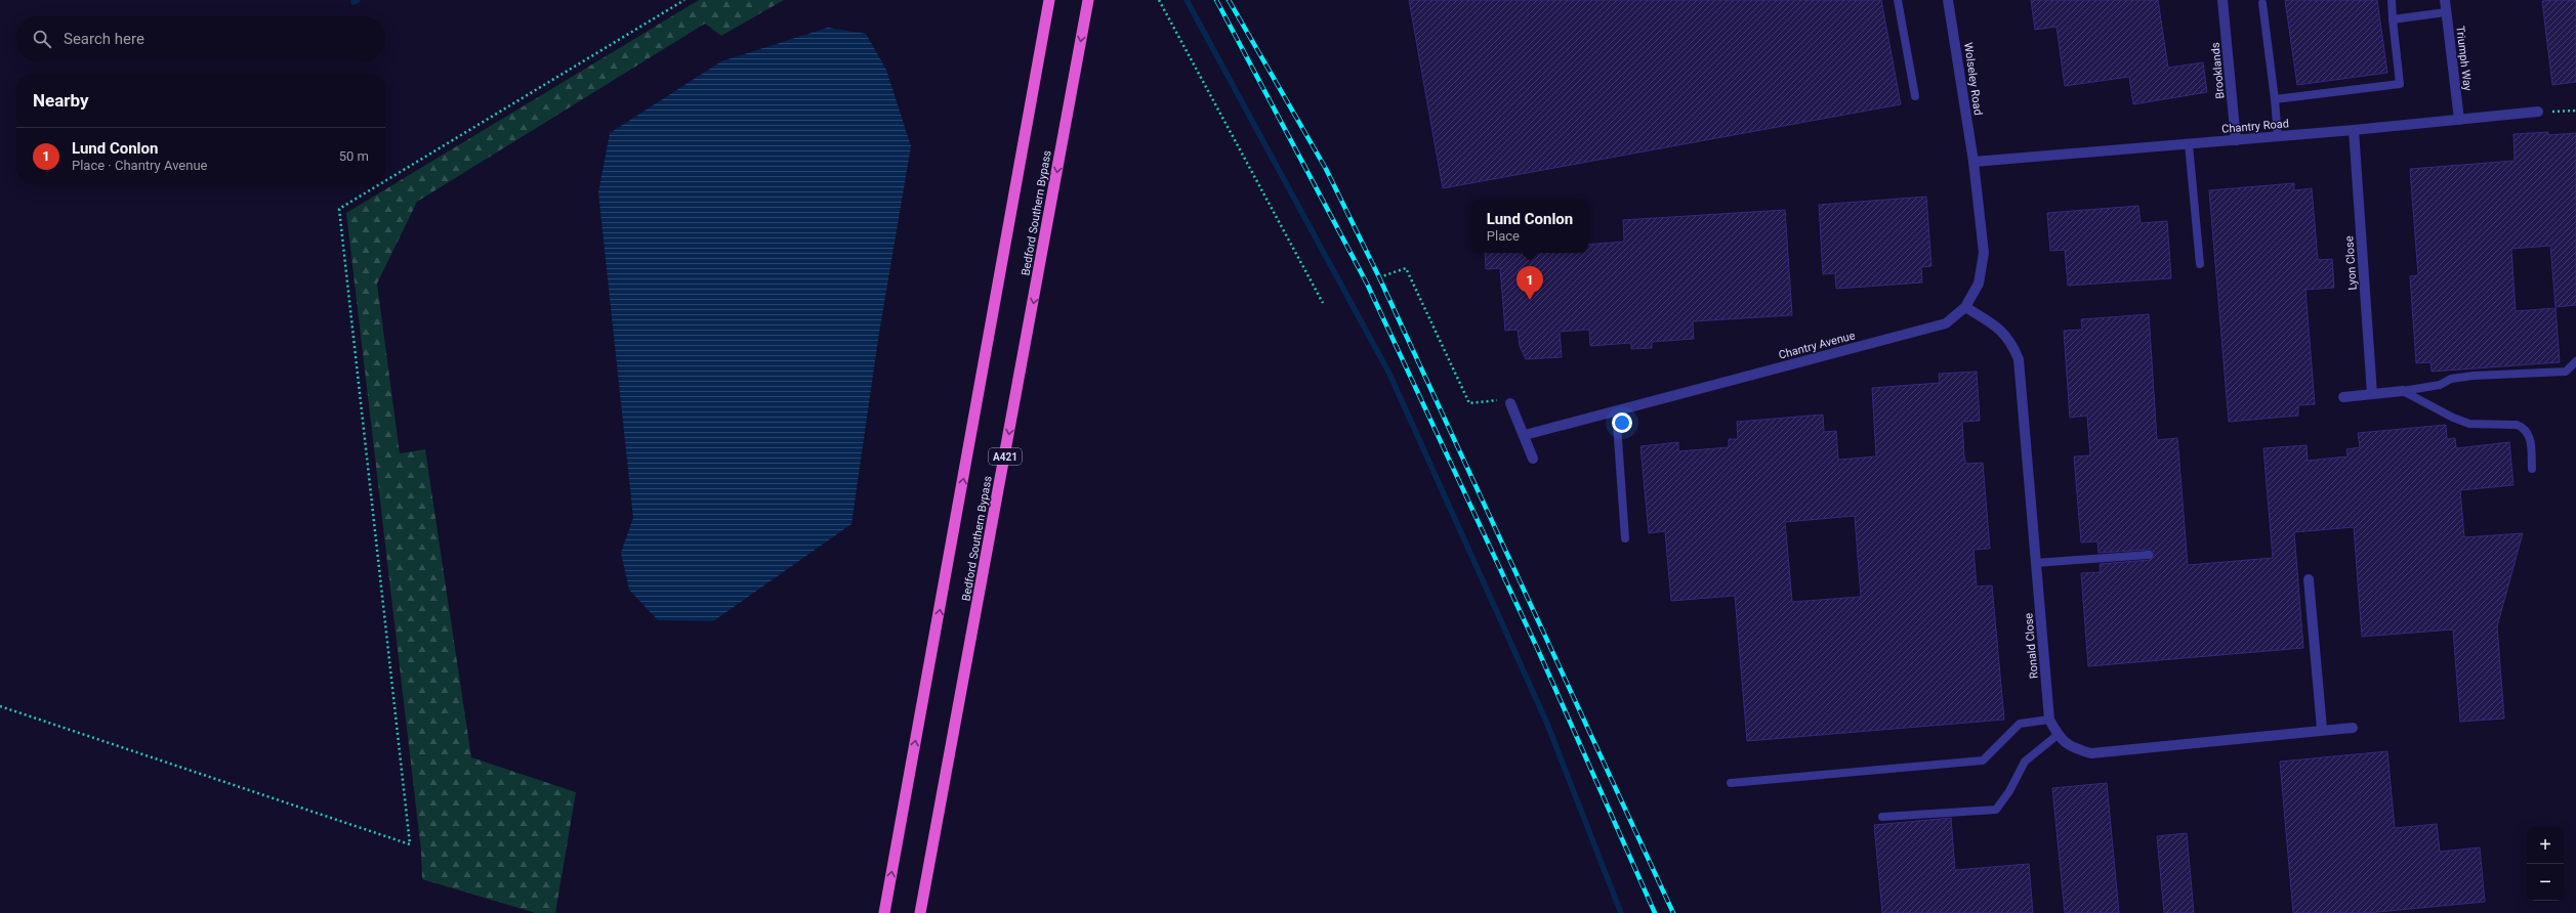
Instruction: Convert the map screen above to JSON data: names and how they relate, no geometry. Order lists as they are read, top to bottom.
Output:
{
  "streets": {
    "highway": ["Bedford Southern Bypass", "A421"],
    "street": [
      "Triumph Way",
      "Brooklands",
      "Wolseley Road",
      "Chantry Road",
      "Lyon Close",
      "Chantry Avenue",
      "Ronald Close"
    ]
  },
  "crossings": [
    ["Triumph Way", "Chantry Road"],
    ["Brooklands", "Chantry Road"],
    ["Wolseley Road", "Chantry Road"],
    ["Wolseley Road", "Chantry Avenue"],
    ["Chantry Road", "Lyon Close"],
    ["Chantry Road", "Chantry Avenue"],
    ["Chantry Avenue", "Ronald Close"]
  ],
  "page": {
    "search": "Search here",
    "heading": "Nearby",
    "list": [
      {
        "mark": "1",
        "name": "Lund Conlon",
        "note": "Place · Chantry Avenue",
        "value": "50 m"
      }
    ],
    "popup": ["Lund Conlon", "Place"],
    "pins": "1",
    "map_buttons": ["+", "−"]
  }
}
